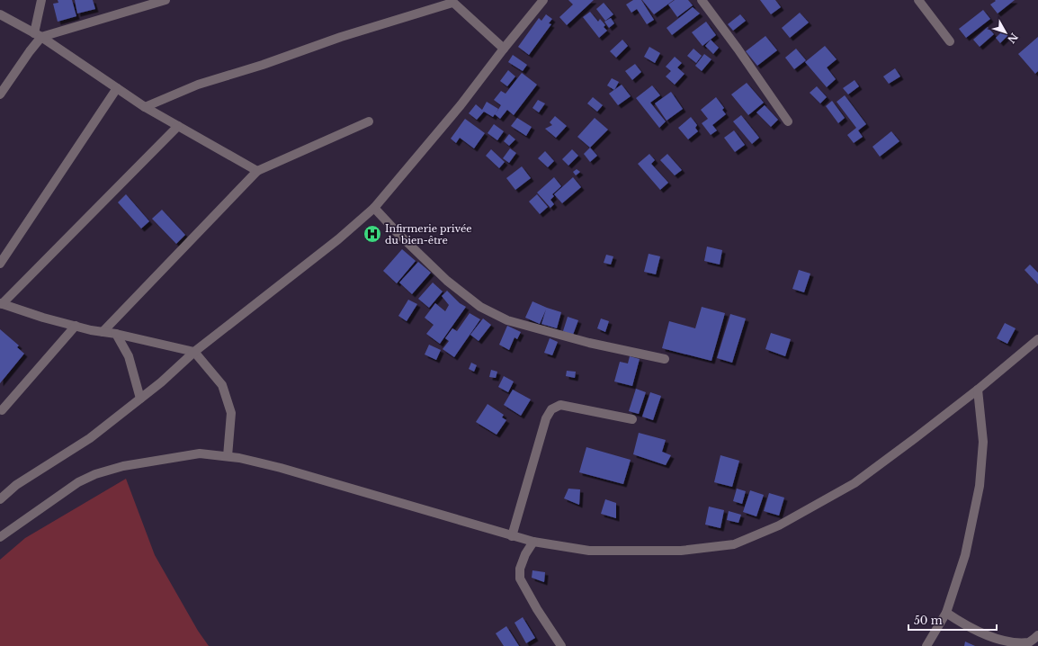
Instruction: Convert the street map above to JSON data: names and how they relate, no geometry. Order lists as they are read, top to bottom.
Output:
{
  "places": {
    "hospital": ["Infirmerie privée du bien-être"]
  },
  "scale_bar": "50 m",
  "north": "bottom right"
}
